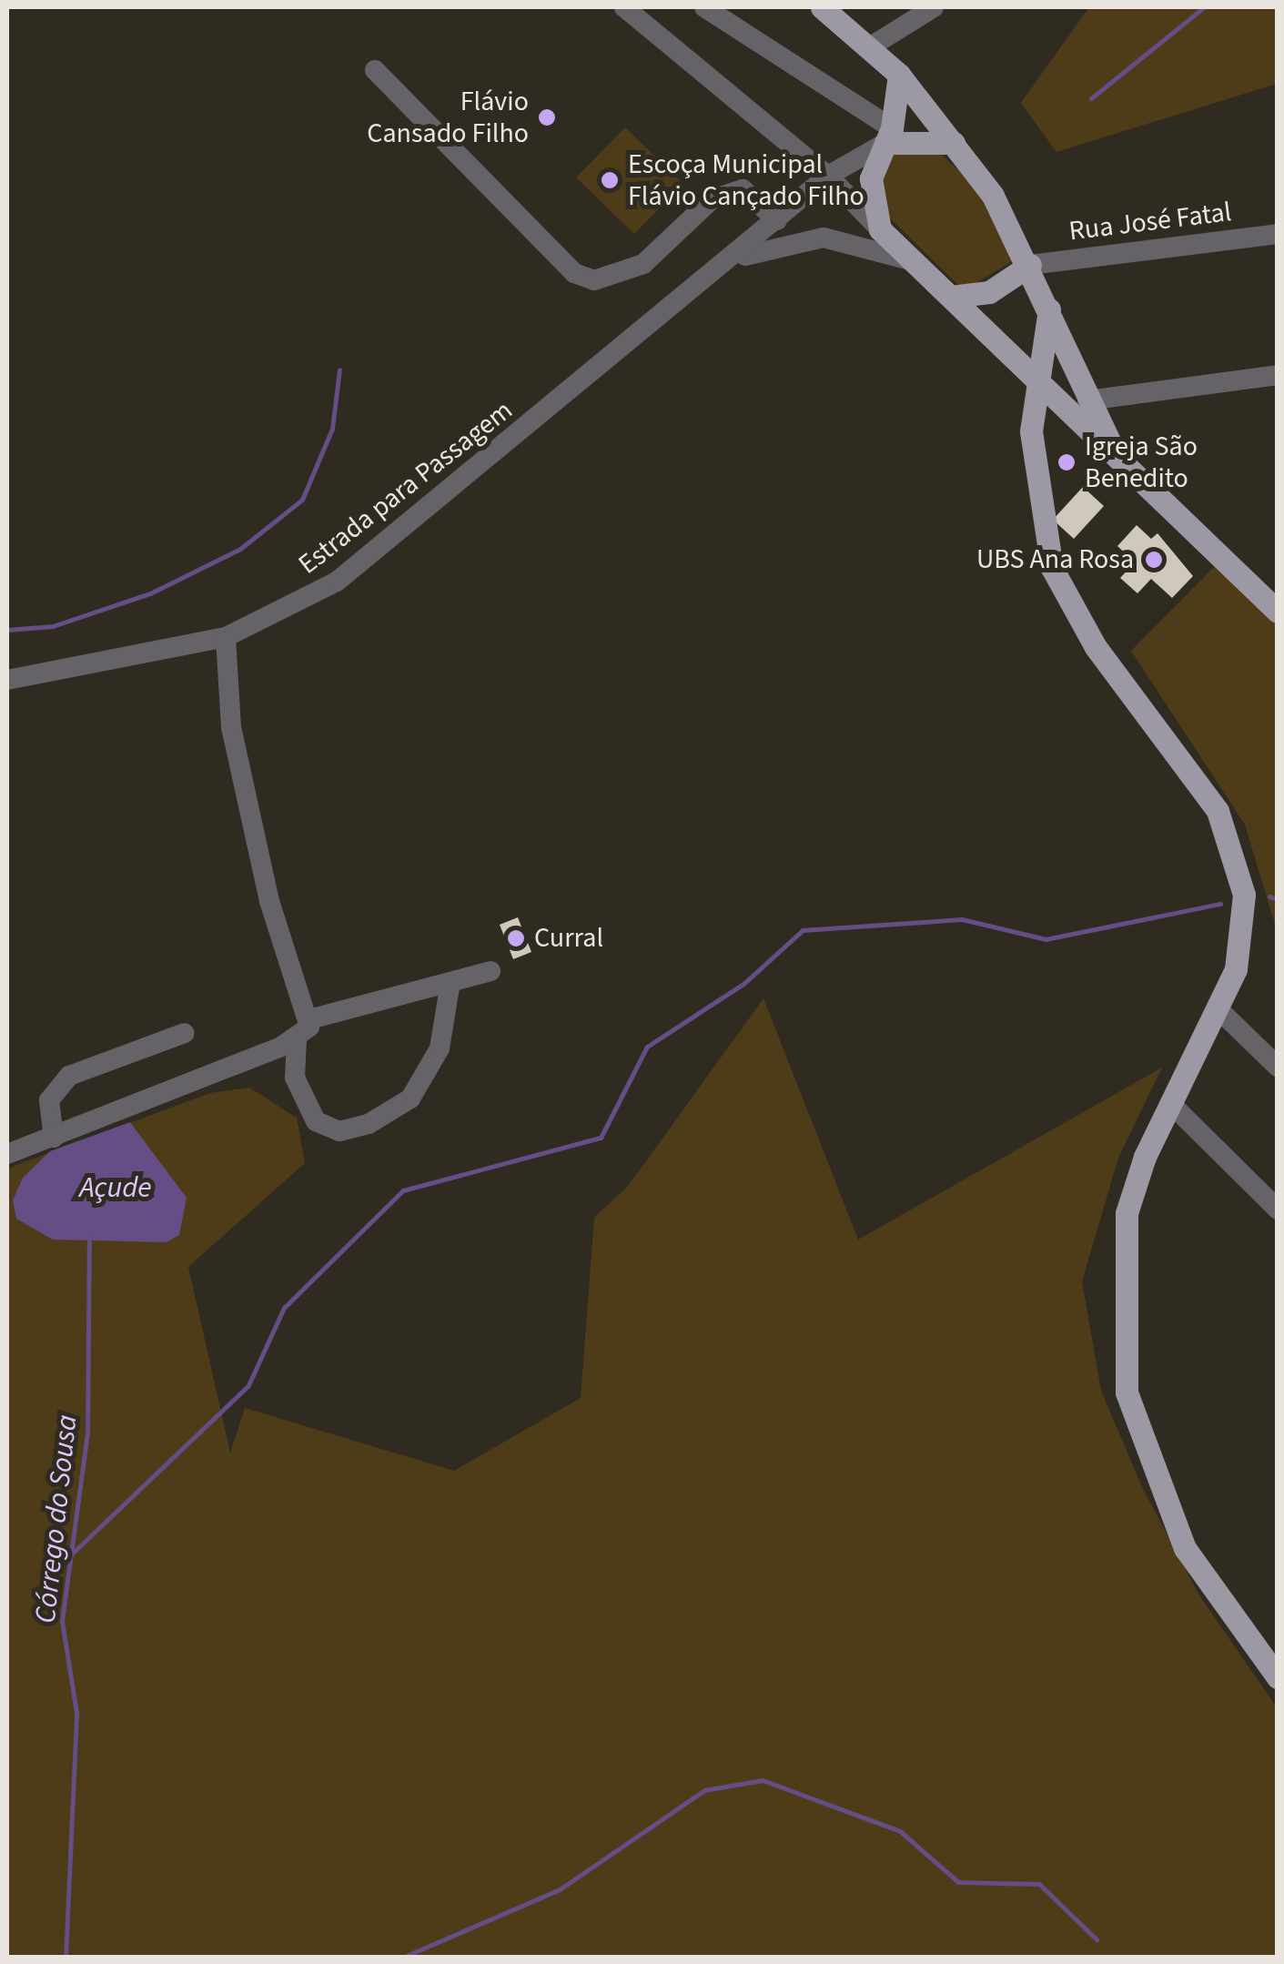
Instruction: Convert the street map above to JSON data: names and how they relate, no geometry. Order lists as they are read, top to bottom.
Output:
{
  "streets": {
    "street": ["Rua José Fatal", "Estrada para Passagem"]
  },
  "water": ["Açude", "Córrego do Sousa"],
  "places": [
    "Flávio Cansado Filho",
    "Escoça Municipal Flávio Cançado Filho",
    "Igreja São Benedito",
    "UBS Ana Rosa",
    "Curral"
  ]
}
